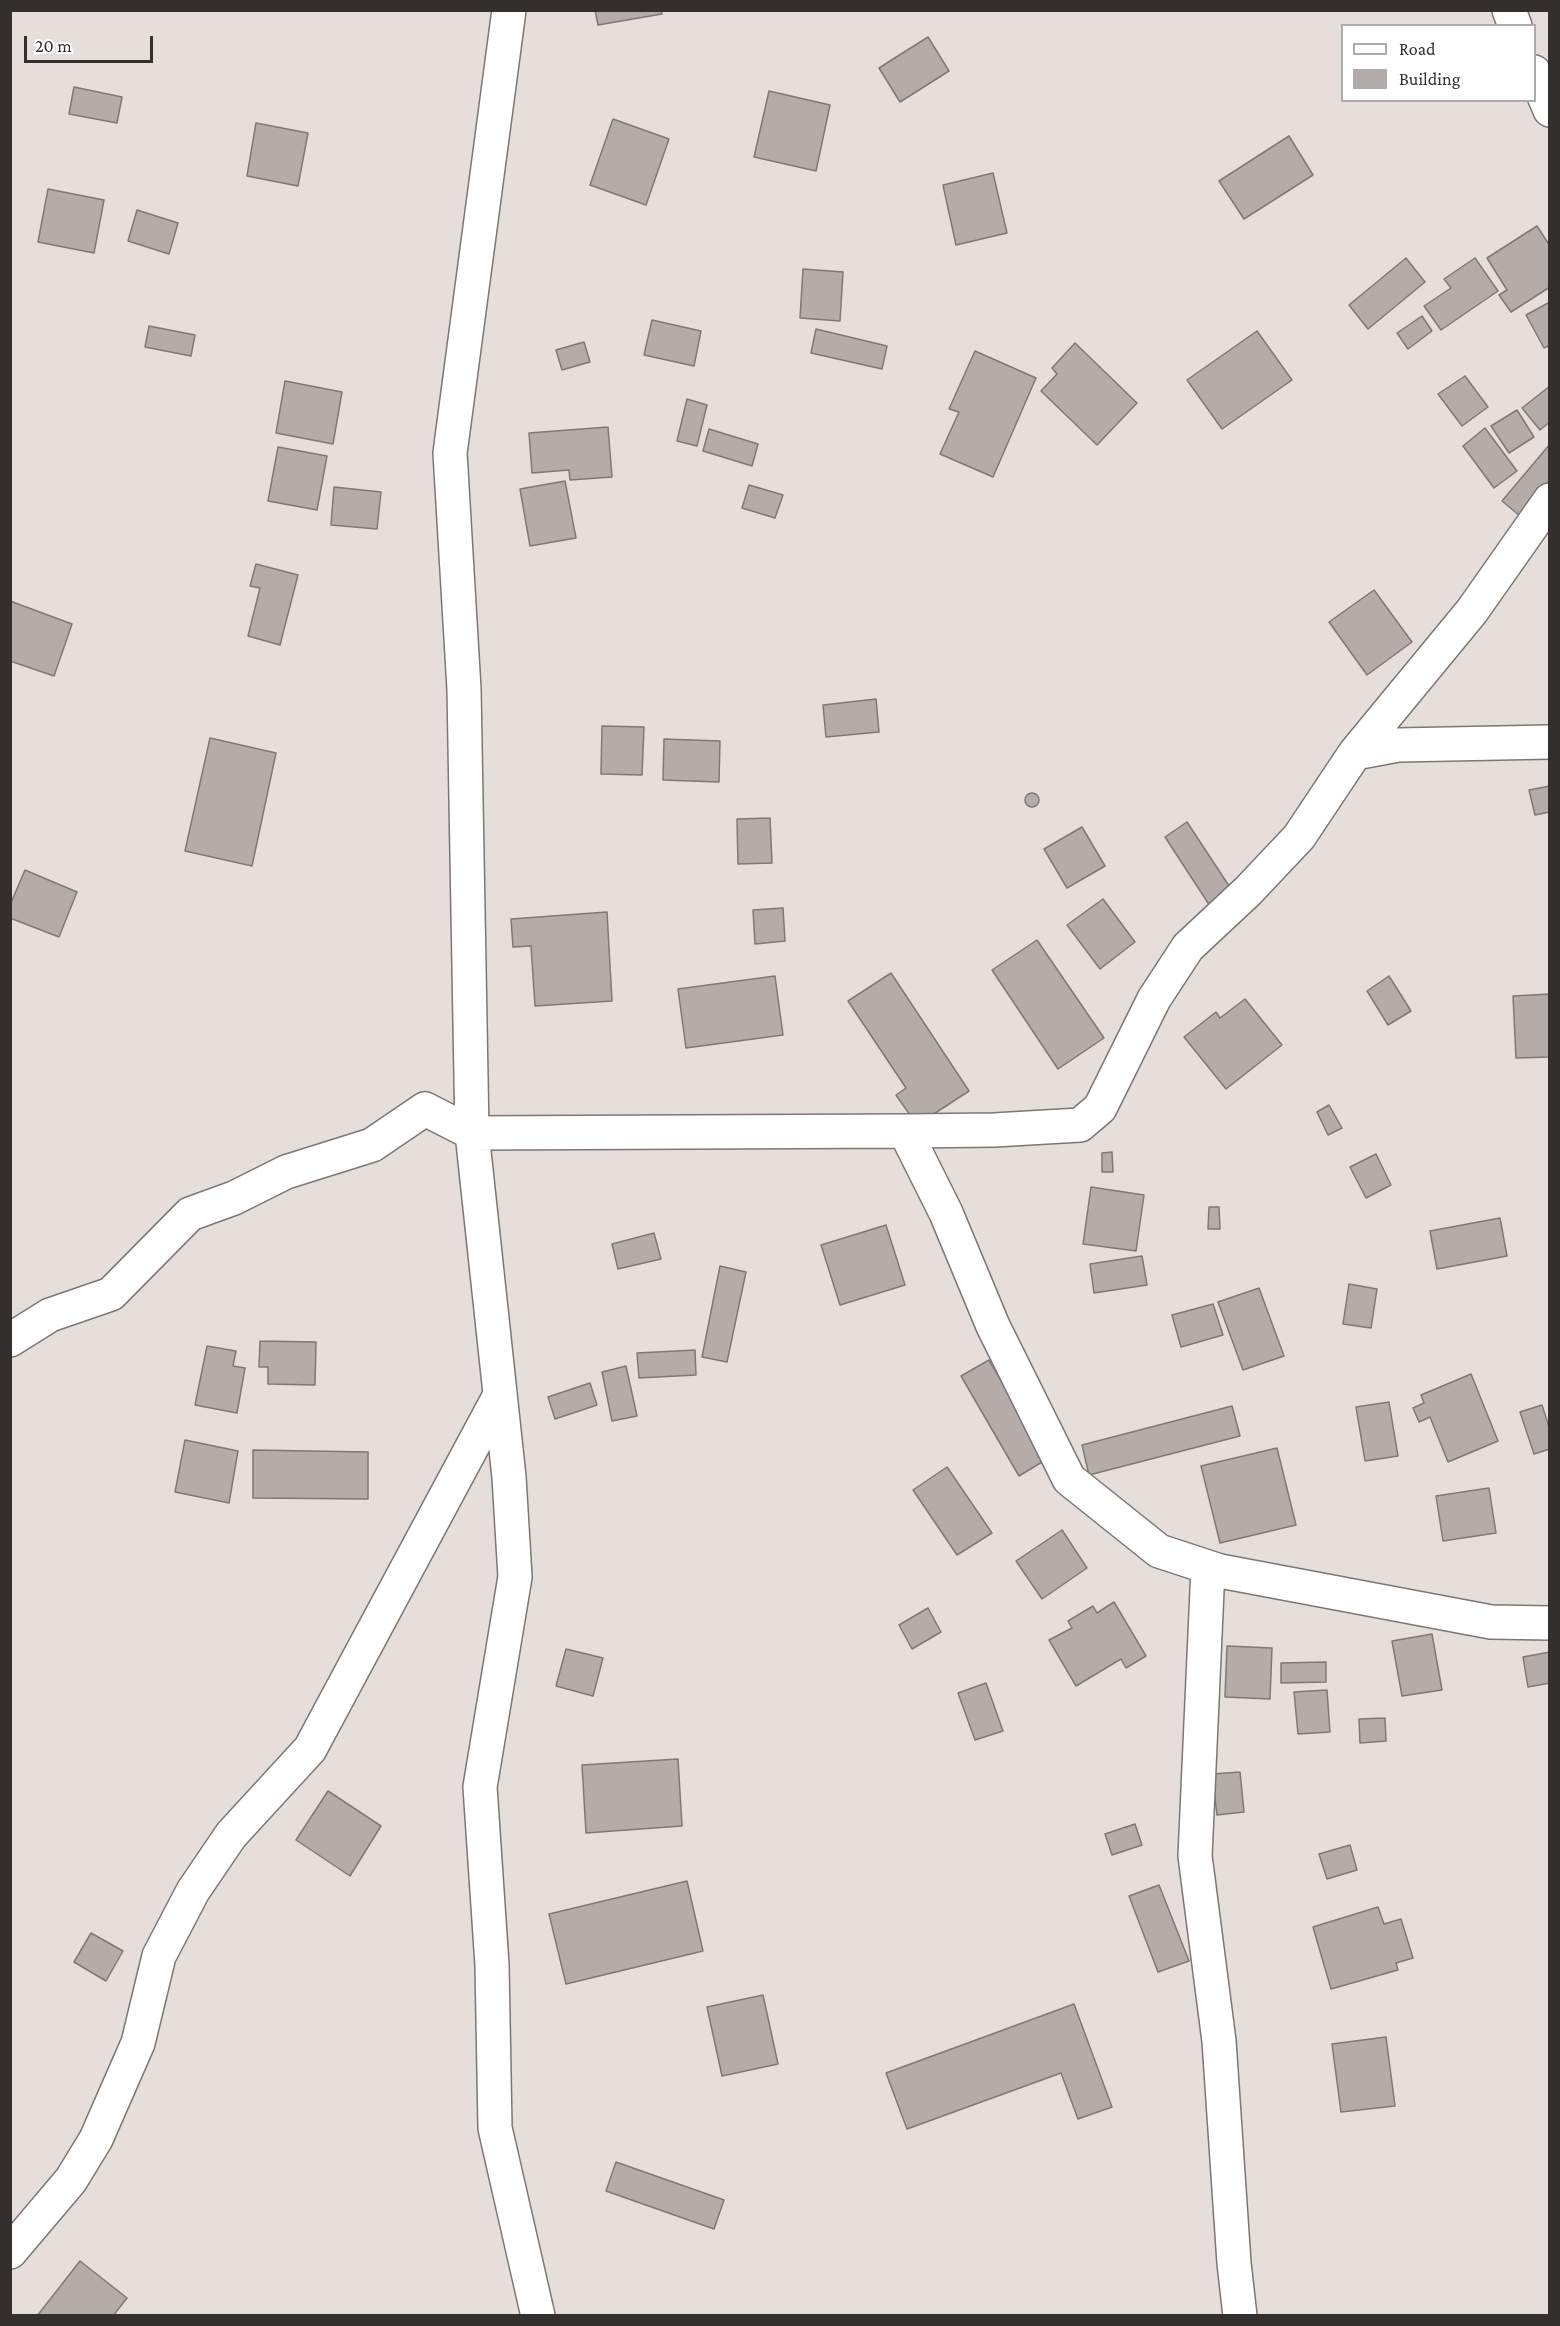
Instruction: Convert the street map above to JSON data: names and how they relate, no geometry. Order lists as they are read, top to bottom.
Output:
{
  "legend": ["Road", "Building"],
  "scale_bar": "20 m"
}
